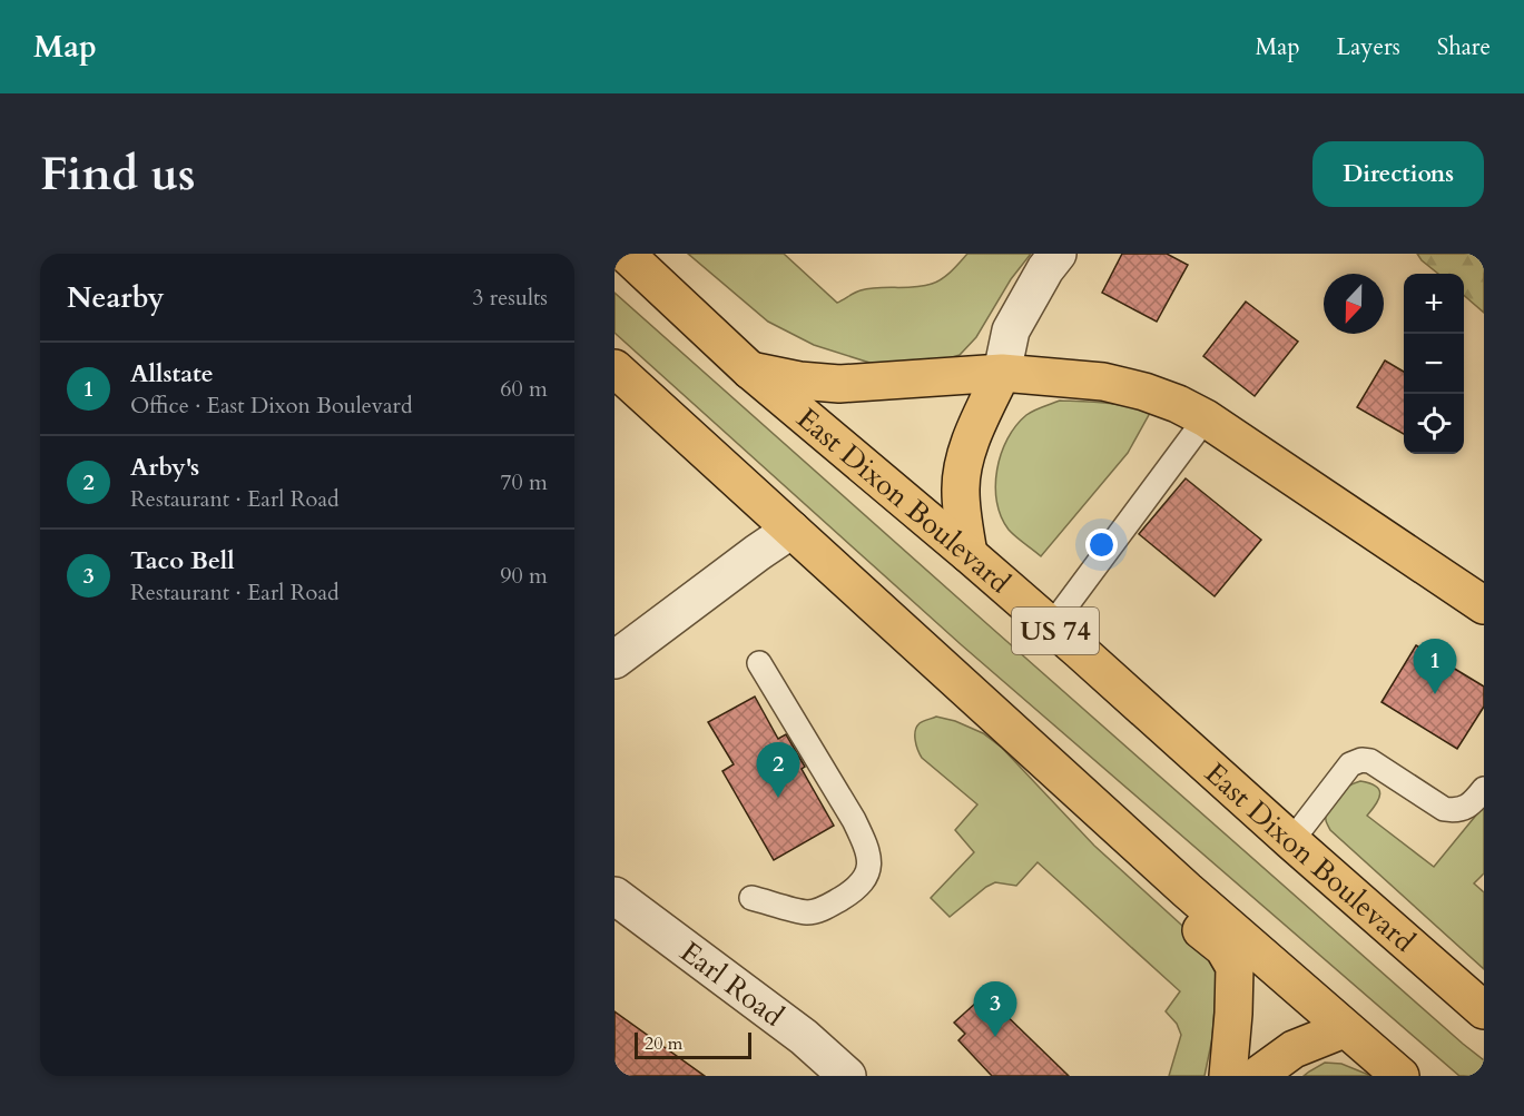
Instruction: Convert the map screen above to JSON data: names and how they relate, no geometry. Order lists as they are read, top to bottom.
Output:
{
  "streets": {
    "main road": ["East Dixon Boulevard", "US 74"],
    "street": ["Earl Road"]
  },
  "scale_bar": "20 m",
  "north": "bottom",
  "page": {
    "header": "Map",
    "nav": ["Map", "Layers", "Share"],
    "buttons": "Directions",
    "title": "Find us",
    "heading": ["Nearby", "3 results"],
    "map_buttons": ["+", "−"],
    "list": [
      {
        "mark": "1",
        "name": "Allstate",
        "note": "Office · East Dixon Boulevard",
        "value": "60 m"
      },
      {
        "mark": "2",
        "name": "Arby's",
        "note": "Restaurant · Earl Road",
        "value": "70 m"
      },
      {
        "mark": "3",
        "name": "Taco Bell",
        "note": "Restaurant · Earl Road",
        "value": "90 m"
      }
    ],
    "pins": ["1", "2", "3"],
    "scale": "20 m"
  }
}
